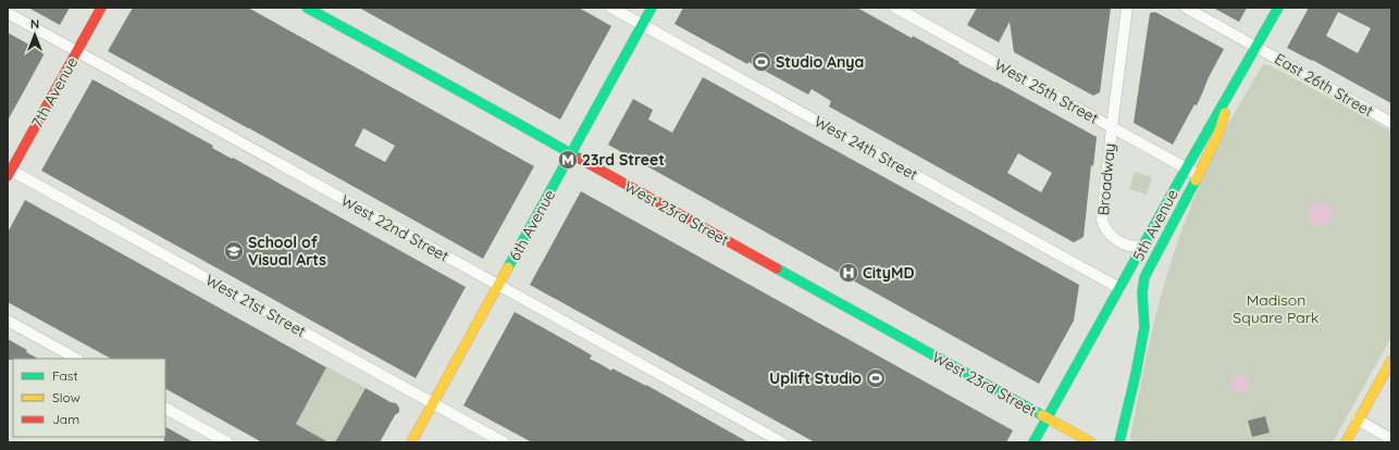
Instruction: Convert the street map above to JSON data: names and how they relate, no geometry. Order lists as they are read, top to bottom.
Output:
{
  "streets": {
    "main road": [
      "7th Avenue",
      "West 23rd Street",
      "6th Avenue",
      "5th Avenue"
    ],
    "street": [
      "East 26th Street",
      "West 25th Street",
      "West 24th Street",
      "Broadway",
      "West 22nd Street",
      "West 21st Street"
    ]
  },
  "crossings": [
    ["East 26th Street", "5th Avenue"],
    ["West 25th Street", "Broadway"],
    ["West 25th Street", "5th Avenue"],
    ["7th Avenue", "West 22nd Street"],
    ["7th Avenue", "West 21st Street"],
    ["West 24th Street", "6th Avenue"],
    ["West 24th Street", "5th Avenue"],
    ["Broadway", "5th Avenue"],
    ["West 23rd Street", "6th Avenue"],
    ["West 23rd Street", "5th Avenue"],
    ["6th Avenue", "West 22nd Street"],
    ["6th Avenue", "West 21st Street"]
  ],
  "parks": ["Madison Square Park"],
  "places": {
    "sports": ["Studio Anya", "Uplift Studio"],
    "metro station": ["23rd Street"],
    "school or university": ["School of Visual Arts"],
    "hospital": ["CityMD"]
  },
  "legend": ["Fast", "Slow", "Jam"],
  "north": "top"
}
